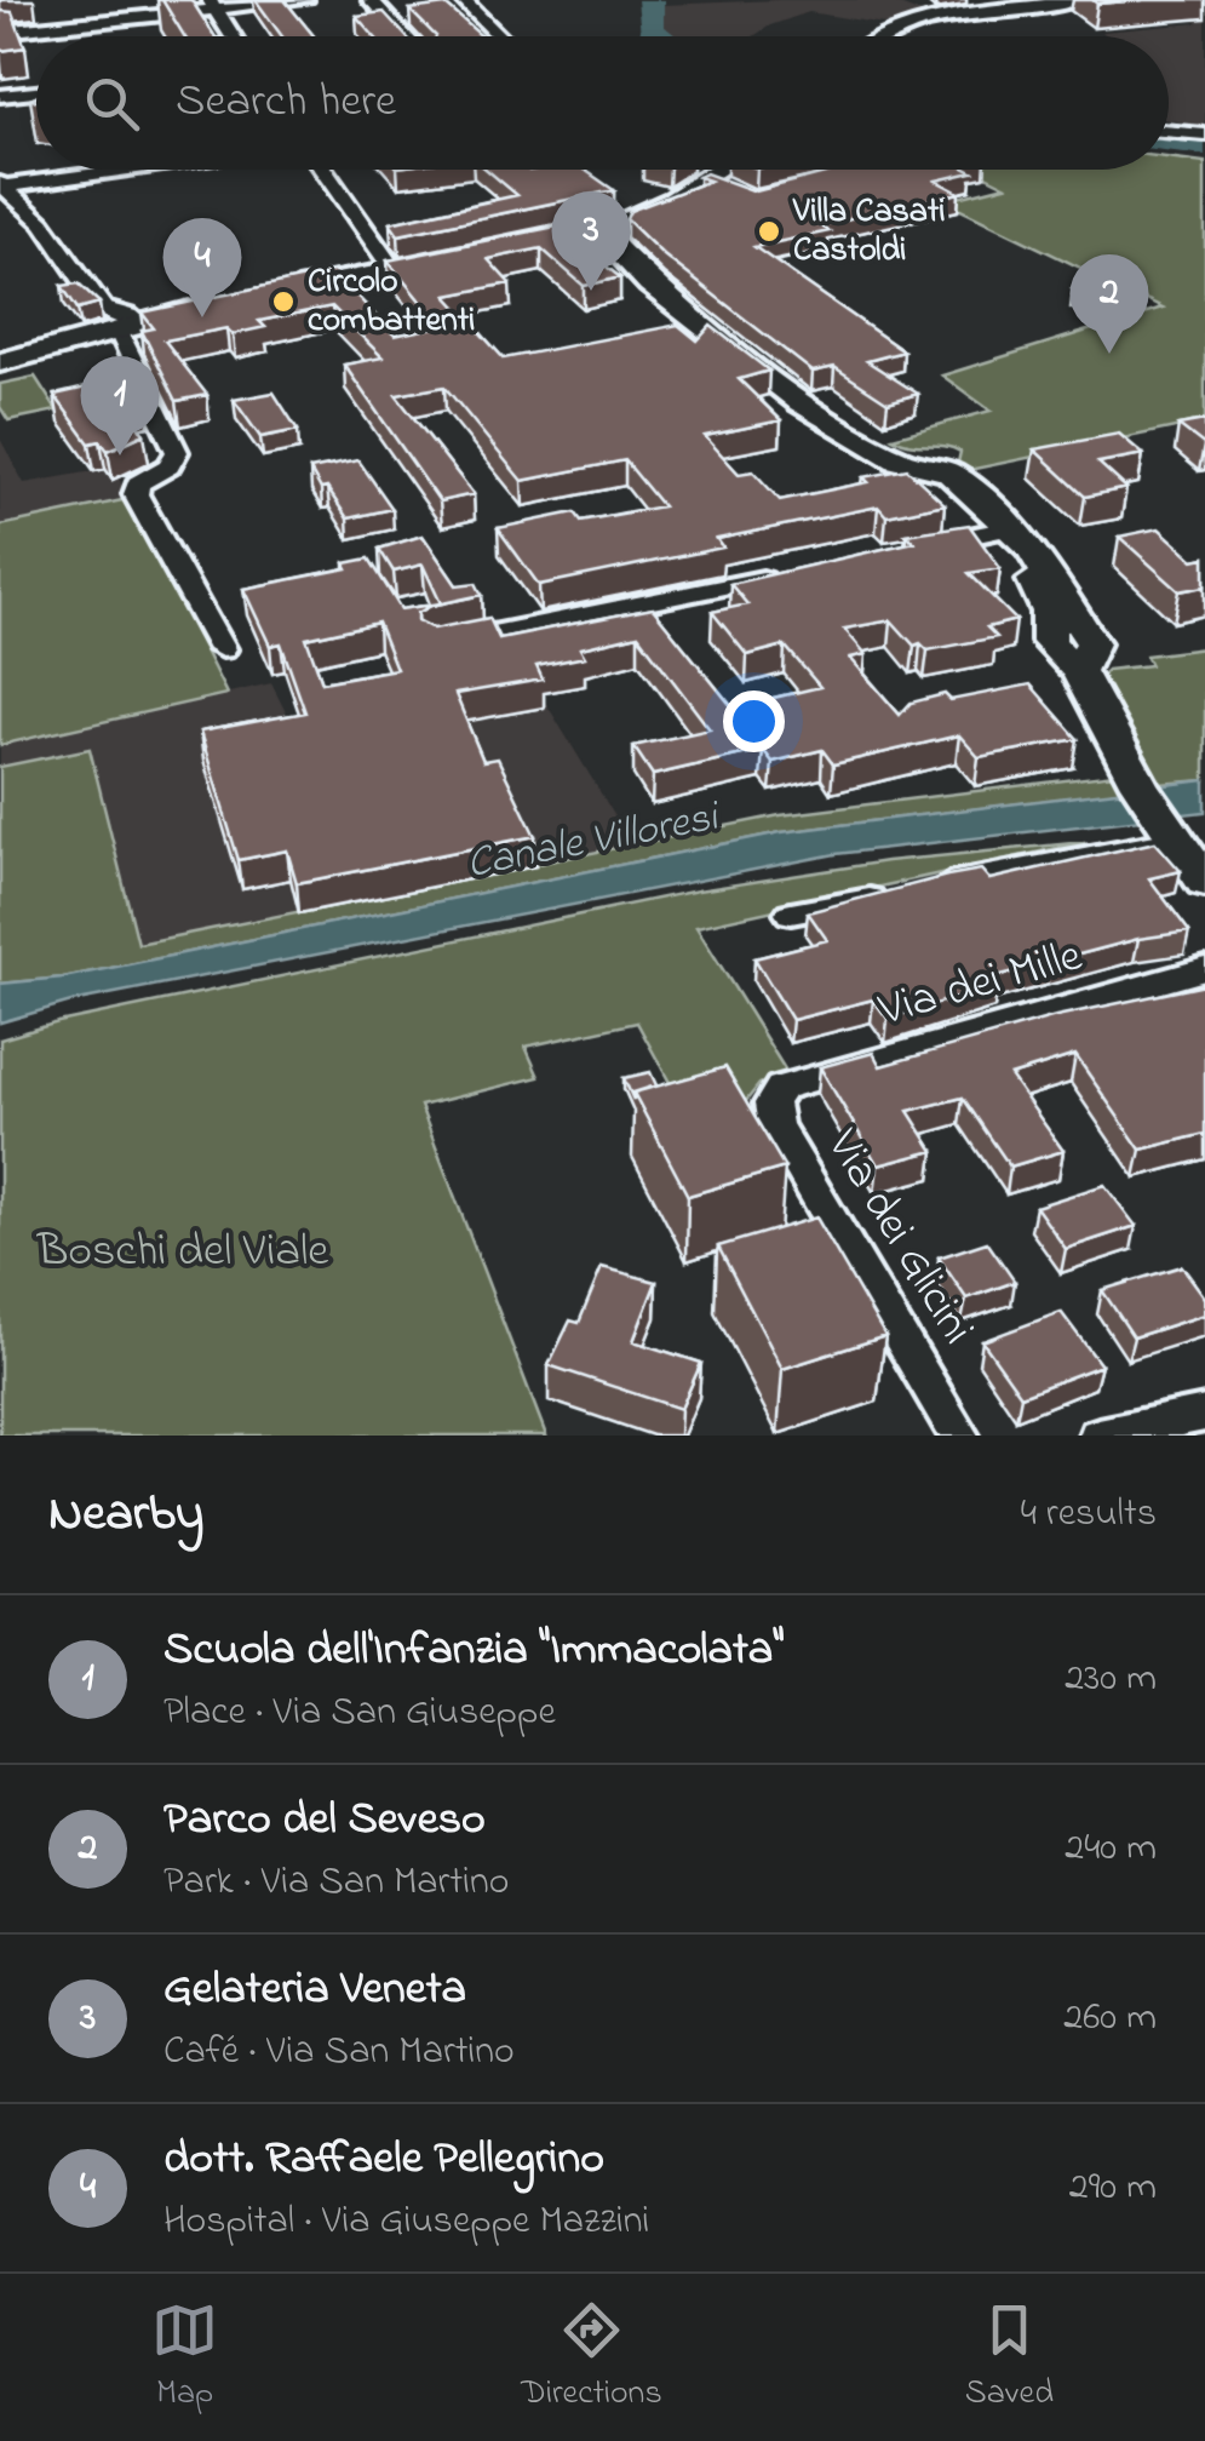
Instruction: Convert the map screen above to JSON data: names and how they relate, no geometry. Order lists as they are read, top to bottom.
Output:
{
  "streets": {
    "street": ["Via dei Mille", "Via dei Glicini"]
  },
  "crossings": [
    ["Via dei Mille", "Via dei Glicini"]
  ],
  "water": ["Canale Villoresi"],
  "parks": ["Boschi del Viale"],
  "places": ["Villa Casati Castoldi", "Circolo combattenti"],
  "page": {
    "search": "Search here",
    "pins": [
      "3",
      "4",
      "2",
      "1"
    ],
    "heading": ["Nearby", "4 results"],
    "list": [
      {
        "mark": "1",
        "name": "Scuola dell'Infanzia \"Immacolata\"",
        "note": "Place · Via San Giuseppe",
        "value": "230 m"
      },
      {
        "mark": "2",
        "name": "Parco del Seveso",
        "note": "Park · Via San Martino",
        "value": "240 m"
      },
      {
        "mark": "3",
        "name": "Gelateria Veneta",
        "note": "Café · Via San Martino",
        "value": "260 m"
      },
      {
        "mark": "4",
        "name": "dott. Raffaele Pellegrino",
        "note": "Hospital · Via Giuseppe Mazzini",
        "value": "290 m"
      }
    ],
    "nav": ["Map", "Directions", "Saved"]
  }
}
